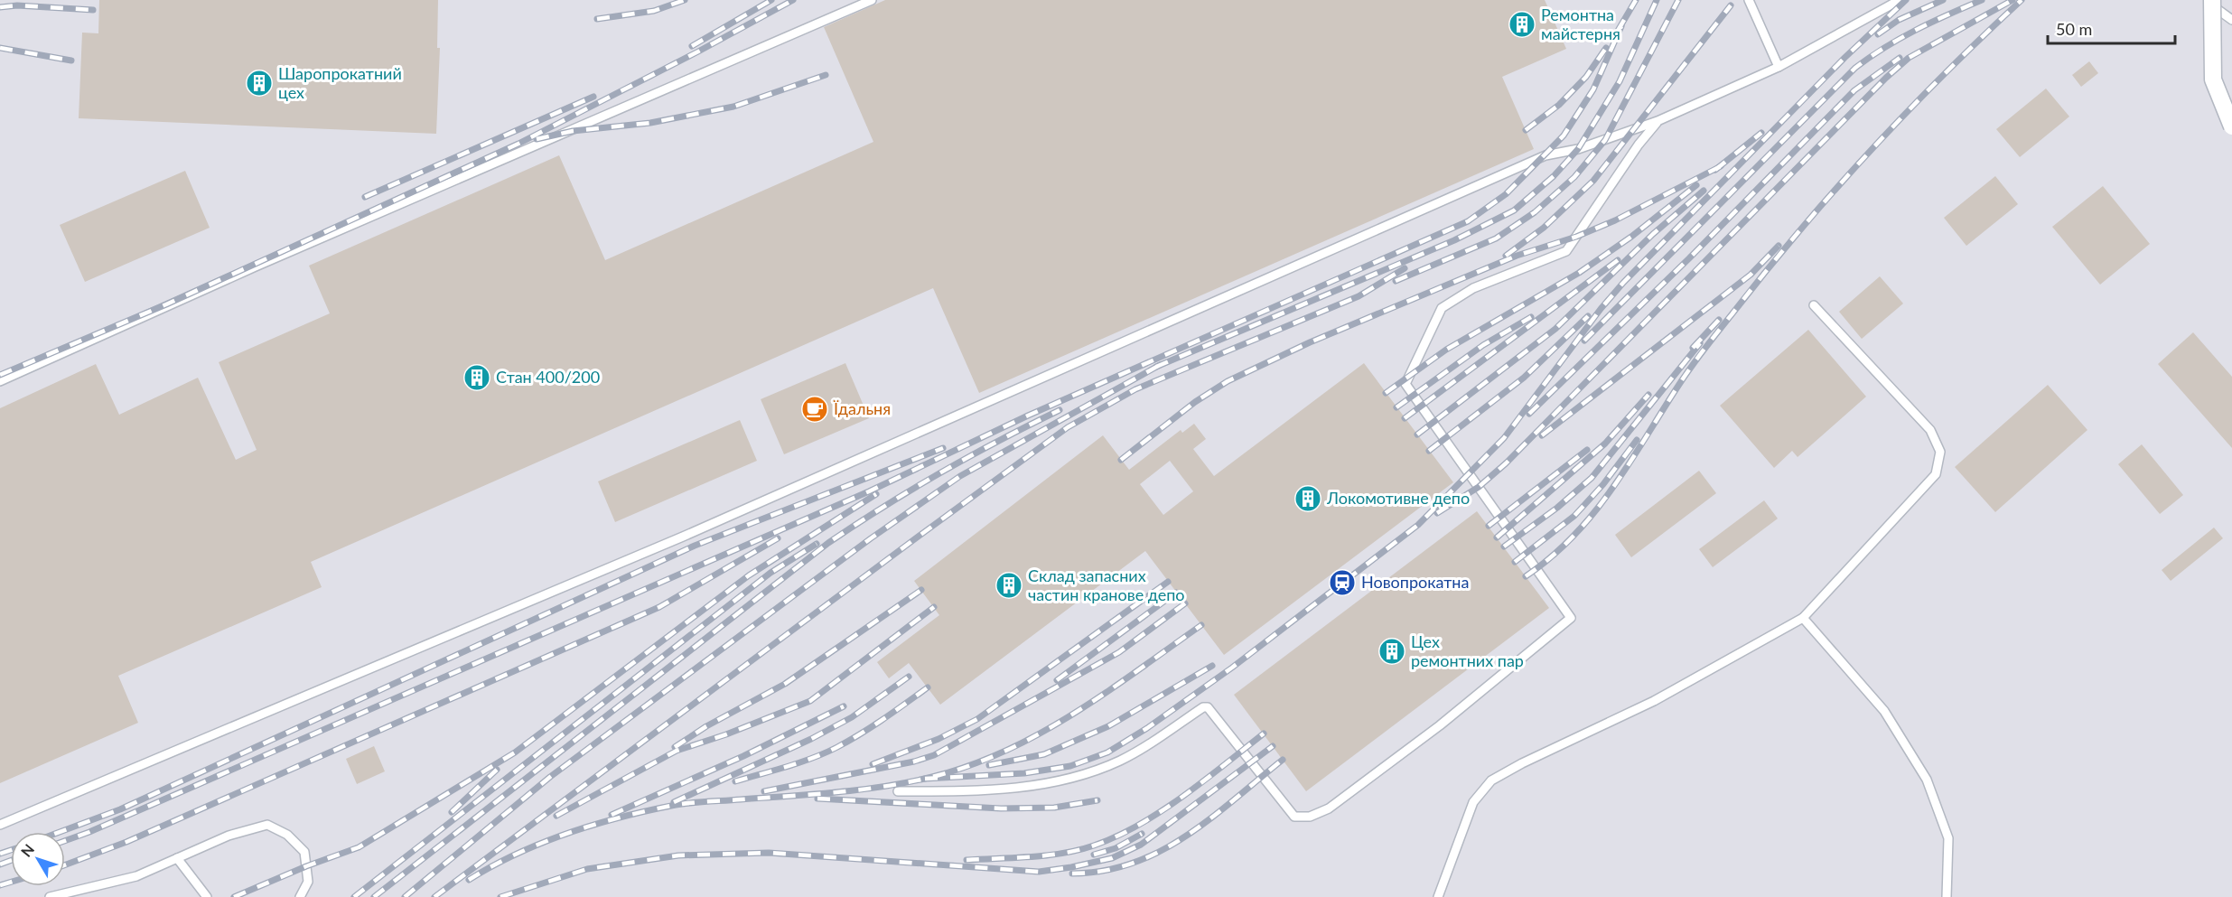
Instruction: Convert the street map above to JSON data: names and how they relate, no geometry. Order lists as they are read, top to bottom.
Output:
{
  "places": {
    "building": [
      "Ремонтна майстерня",
      "Шаропрокатний цех",
      "Стан 400/200",
      "Локомотивне депо",
      "Склад запасних частин кранове депо",
      "Цех ремонтних пар"
    ],
    "cafe": ["Їдальня"],
    "station": ["Новопрокатна"]
  },
  "scale_bar": "50 m",
  "north": "top left"
}
